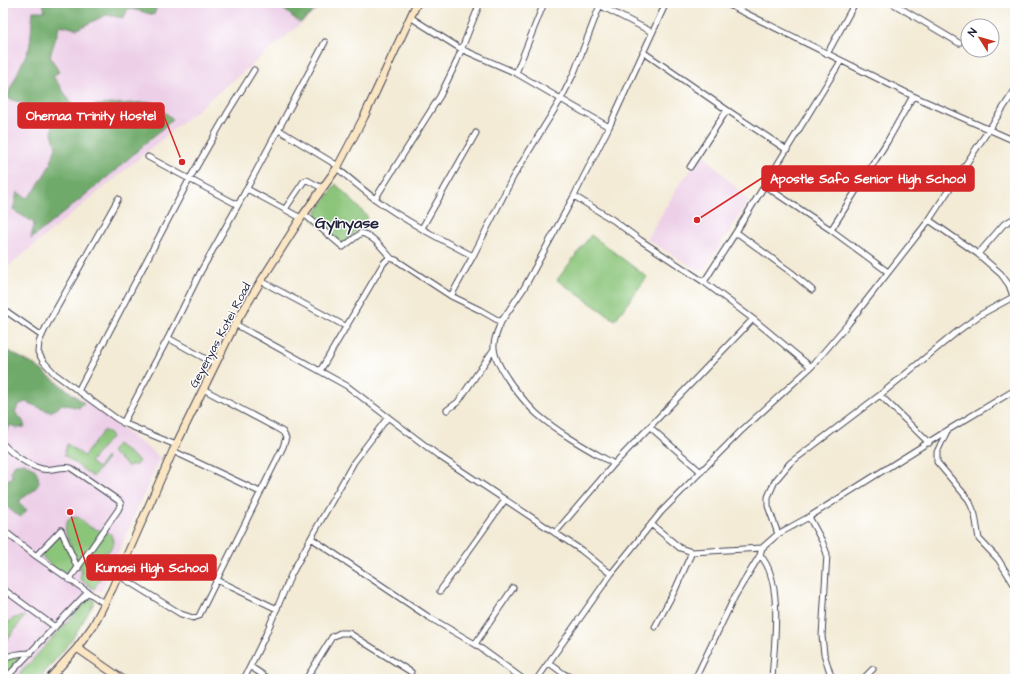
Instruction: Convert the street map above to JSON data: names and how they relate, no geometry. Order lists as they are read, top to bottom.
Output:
{
  "streets": {
    "street": ["Geyenyas Kotei Road"]
  },
  "districts": ["Gyinyase"],
  "places": ["Ohemaa Trinity Hostel", "Apostle Safo Senior High School", "Kumasi High School"],
  "north": "top left"
}
